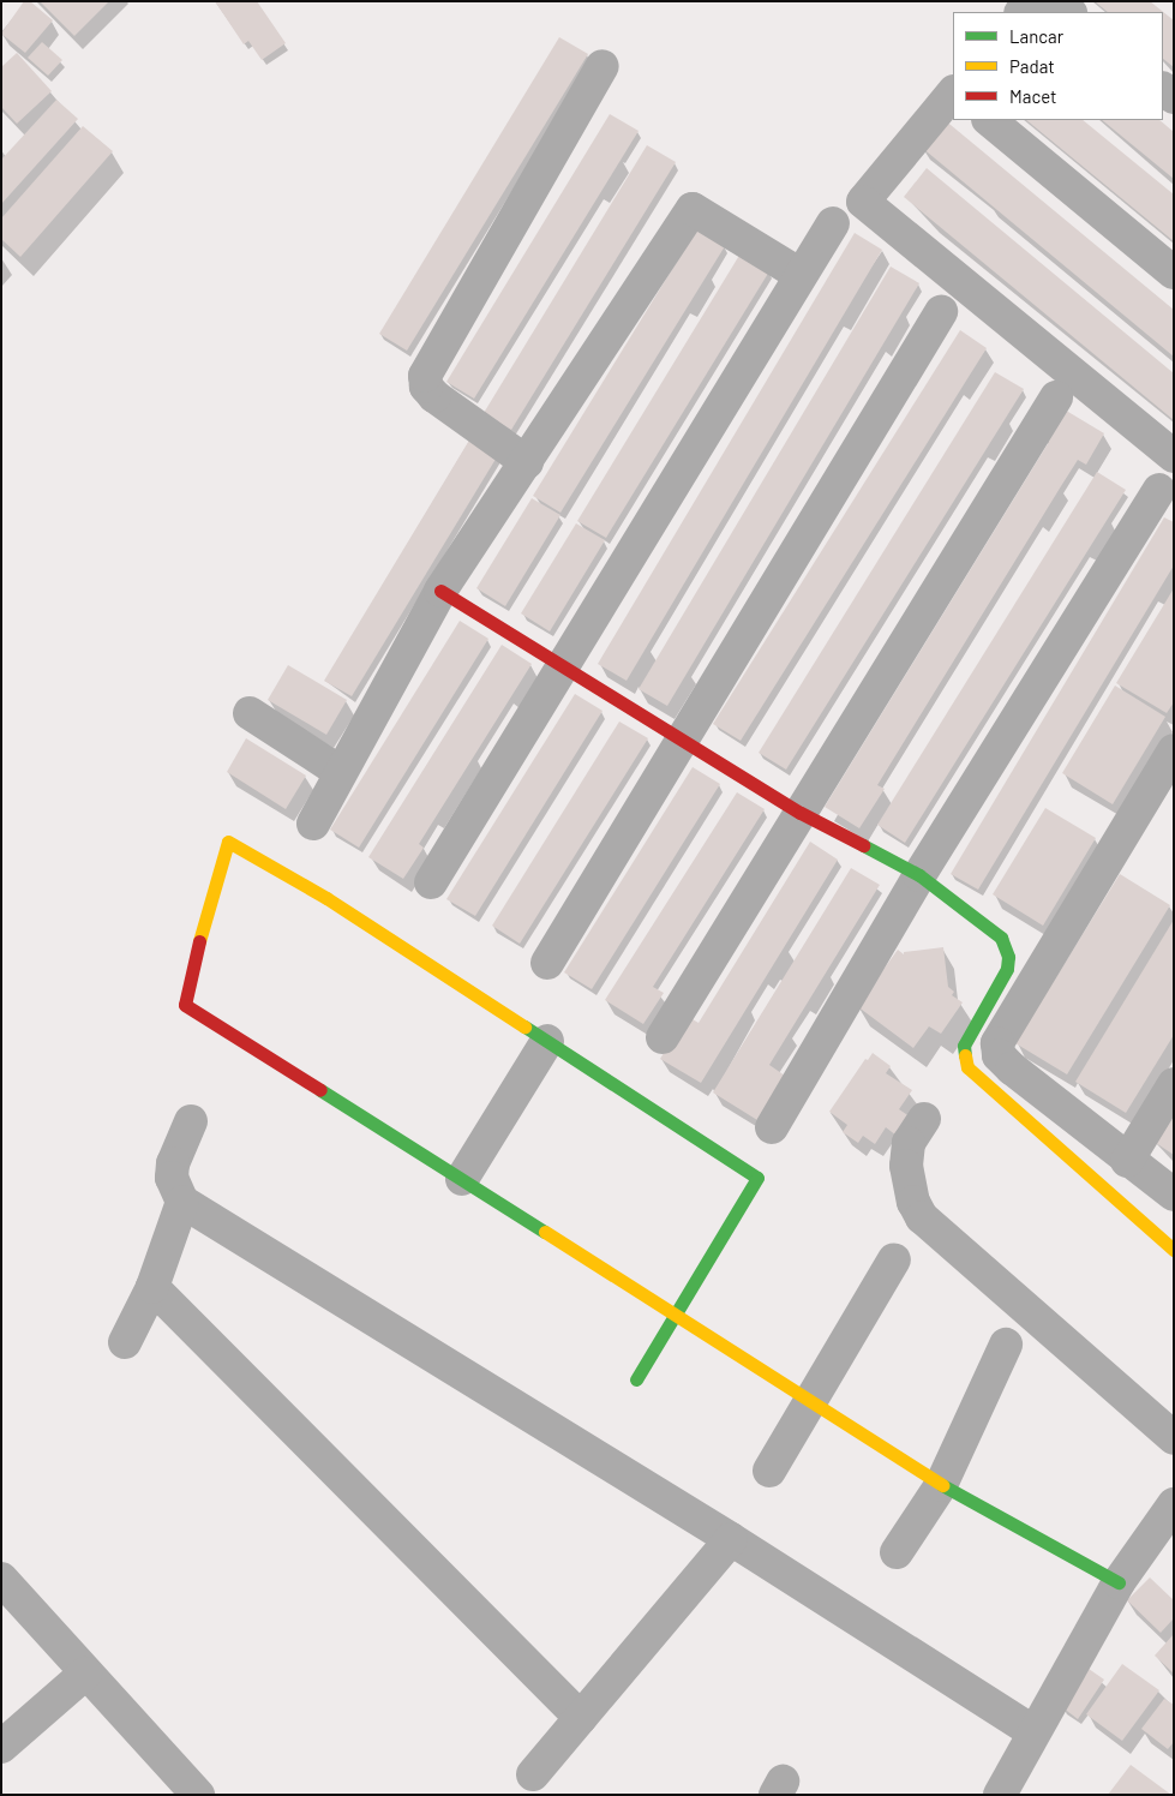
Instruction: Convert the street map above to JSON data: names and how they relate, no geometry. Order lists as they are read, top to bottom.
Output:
{
  "legend": ["Lancar", "Padat", "Macet"]
}
